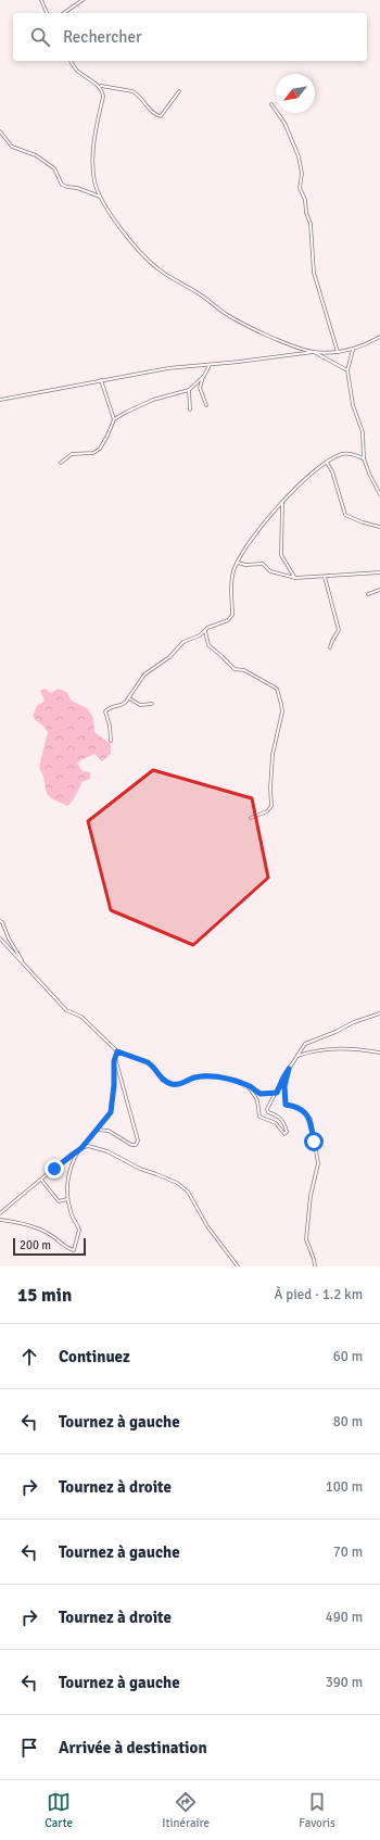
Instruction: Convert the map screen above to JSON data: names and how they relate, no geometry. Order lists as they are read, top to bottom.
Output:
{
  "scale_bar": "200 m",
  "north": "bottom left",
  "page": {
    "search": "Rechercher",
    "scale": "200 m",
    "heading": ["15 min", "À pied · 1.2 km"],
    "list": [
      ["Continuez", "60 m"],
      ["Tournez à gauche", "80 m"],
      ["Tournez à droite", "100 m"],
      ["Tournez à gauche", "70 m"],
      ["Tournez à droite", "490 m"],
      ["Tournez à gauche", "390 m"],
      "Arrivée à destination"
    ],
    "nav": ["Carte", "Itinéraire", "Favoris"]
  }
}
